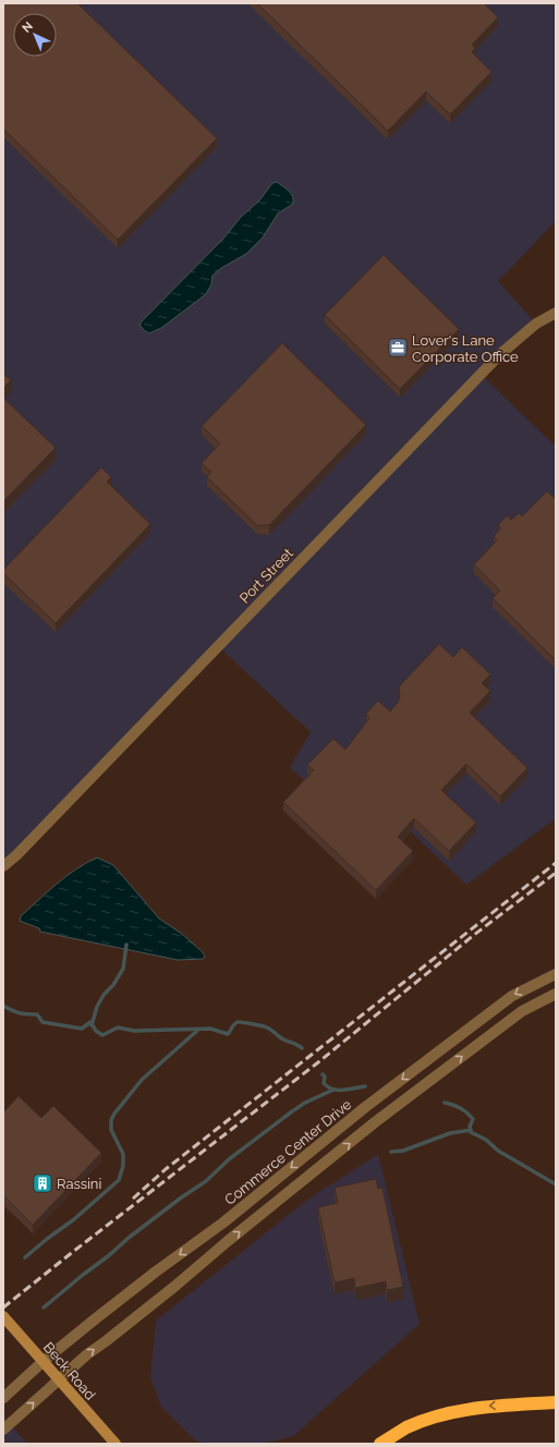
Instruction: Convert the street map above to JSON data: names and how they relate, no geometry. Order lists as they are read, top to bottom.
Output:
{
  "streets": {
    "main road": ["Beck Road"],
    "street": ["Port Street", "Commerce Center Drive"]
  },
  "crossings": [
    ["Commerce Center Drive", "Beck Road"]
  ],
  "places": {
    "office": ["Lover's Lane Corporate Office"],
    "building": ["Rassini"]
  },
  "north": "top left"
}
